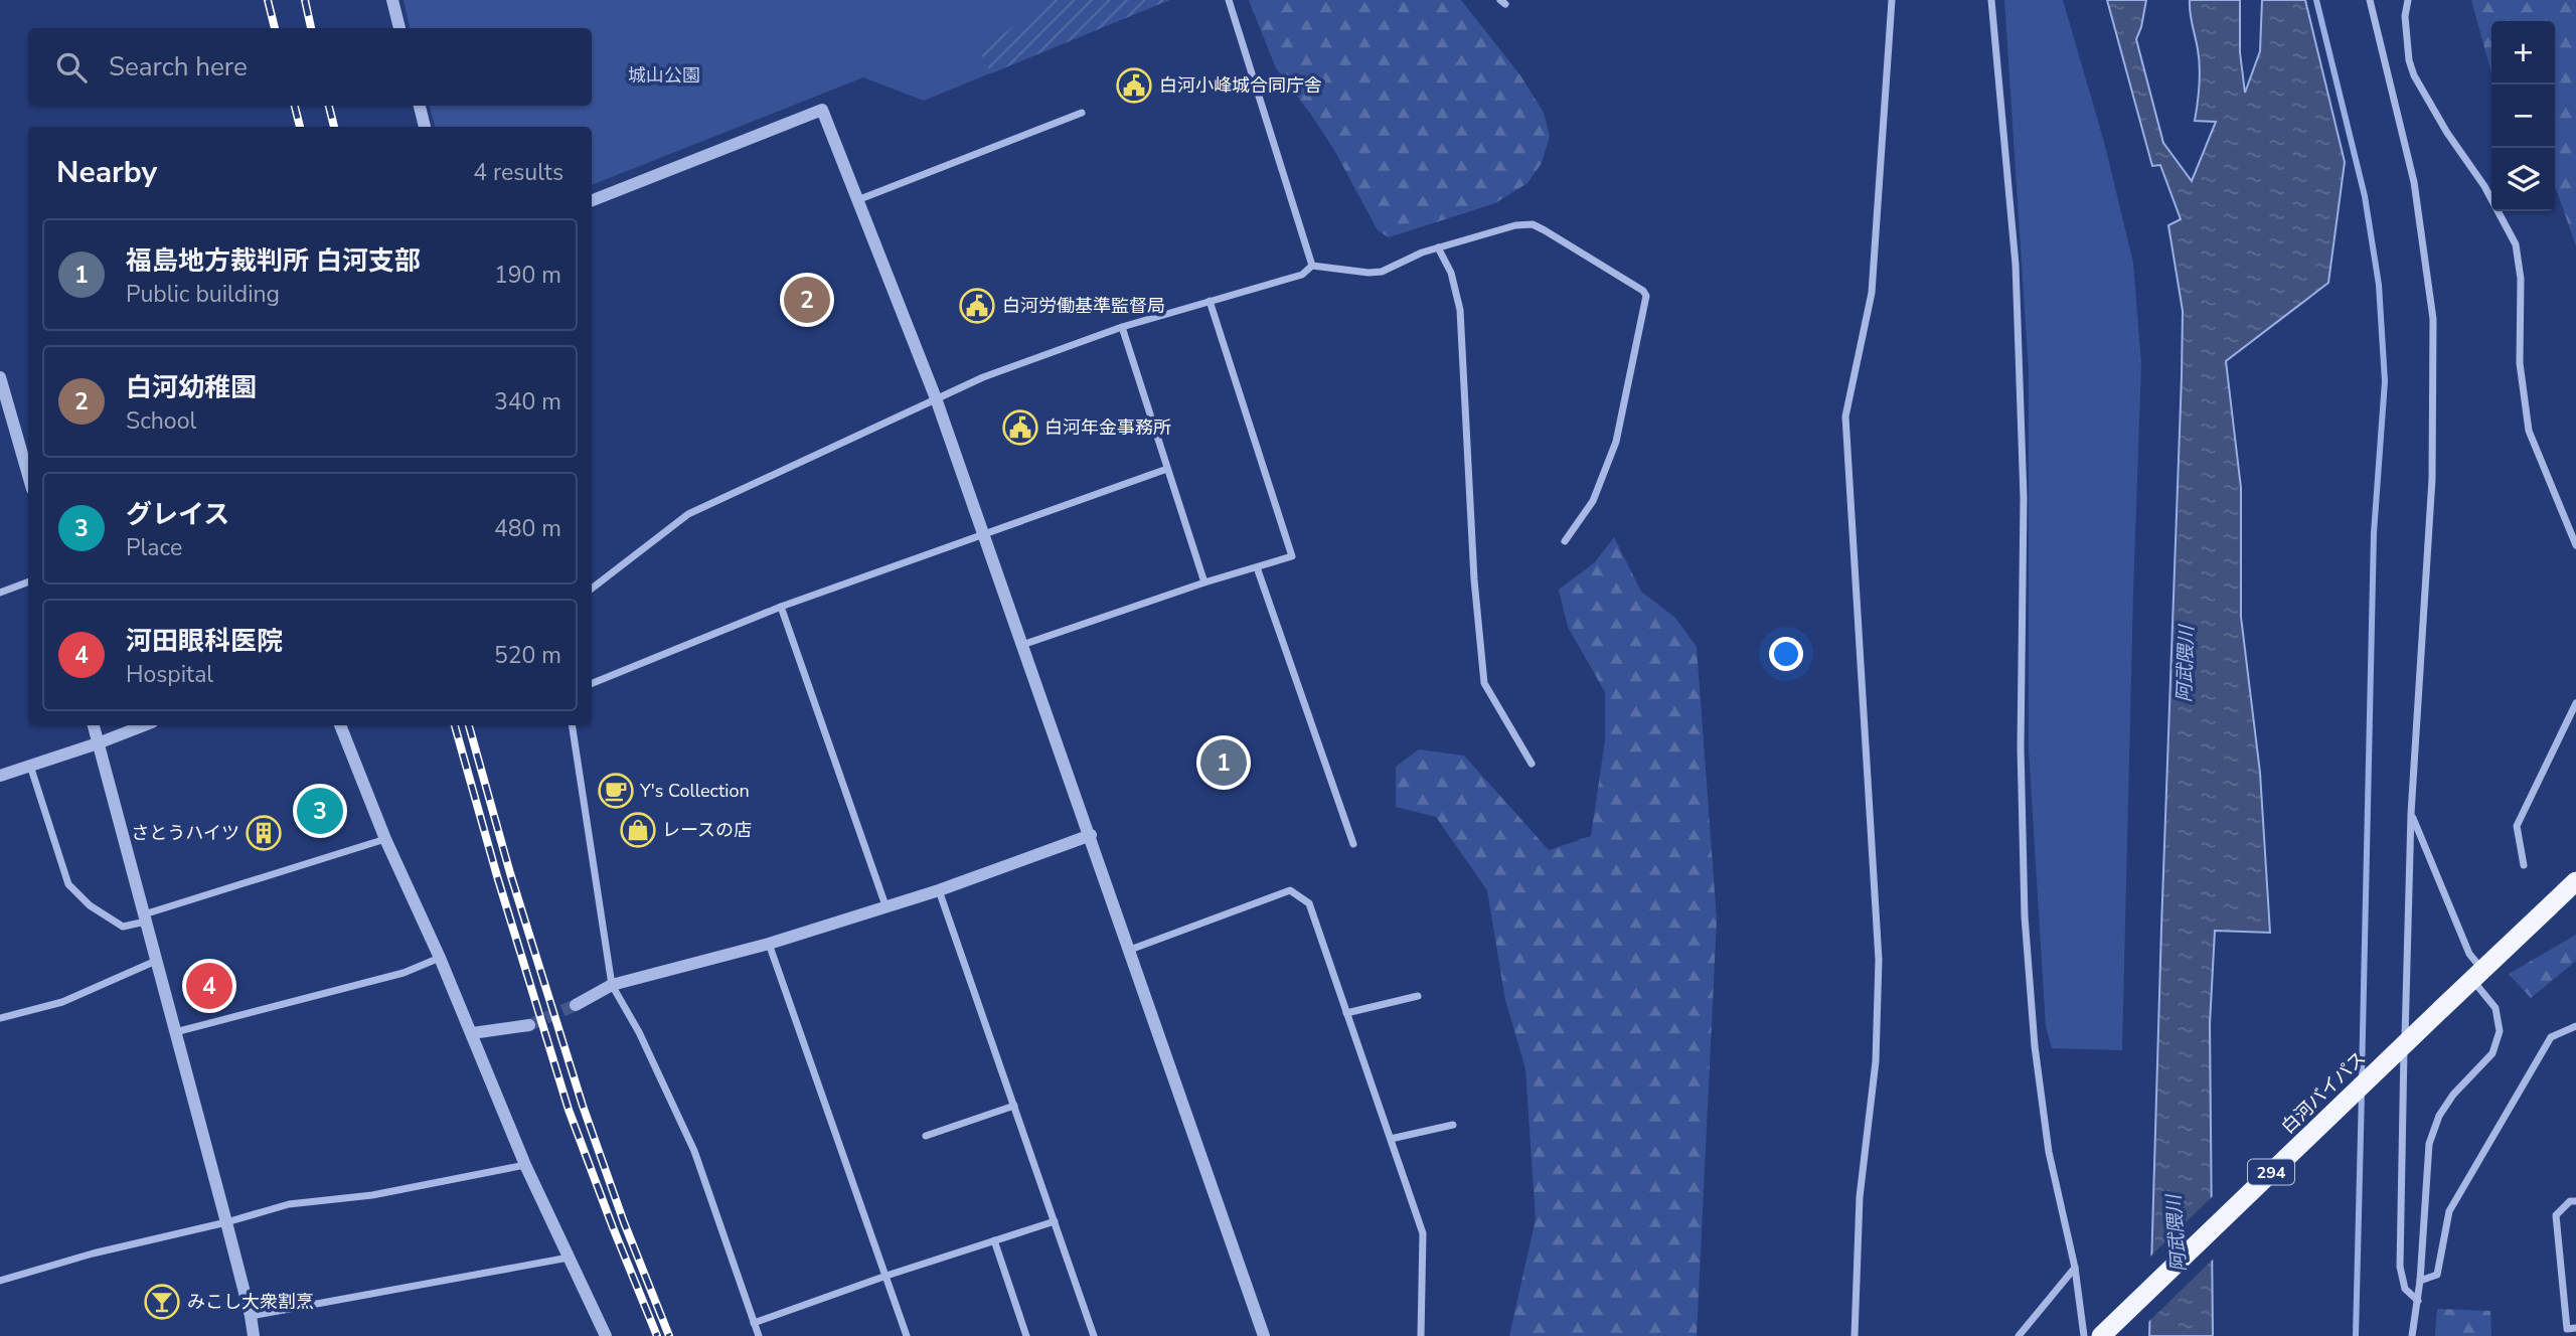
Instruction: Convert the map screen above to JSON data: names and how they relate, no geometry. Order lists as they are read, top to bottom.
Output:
{
  "streets": {
    "highway": ["白河バイパス", "294"]
  },
  "water": ["阿武隈川"],
  "parks": ["城山公園"],
  "places": {
    "public building": ["白河小峰城合同庁舎", "白河労働基準監督局", "白河年金事務所"],
    "cafe": ["Y's Collection"],
    "shop": ["レースの店"],
    "building": ["さとうハイツ"],
    "bar": ["みこし大衆割烹"]
  },
  "page": {
    "map_buttons": ["+", "−"],
    "search": "Search here",
    "heading": ["Nearby", "4 results"],
    "list": [
      {
        "mark": "1",
        "name": "福島地方裁判所 白河支部",
        "note": "Public building",
        "value": "190 m"
      },
      {
        "mark": "2",
        "name": "白河幼稚園",
        "note": "School",
        "value": "340 m"
      },
      {
        "mark": "3",
        "name": "グレイス",
        "note": "Place",
        "value": "480 m"
      },
      {
        "mark": "4",
        "name": "河田眼科医院",
        "note": "Hospital",
        "value": "520 m"
      }
    ],
    "pins": [
      "2",
      "1",
      "3",
      "4"
    ]
  }
}
